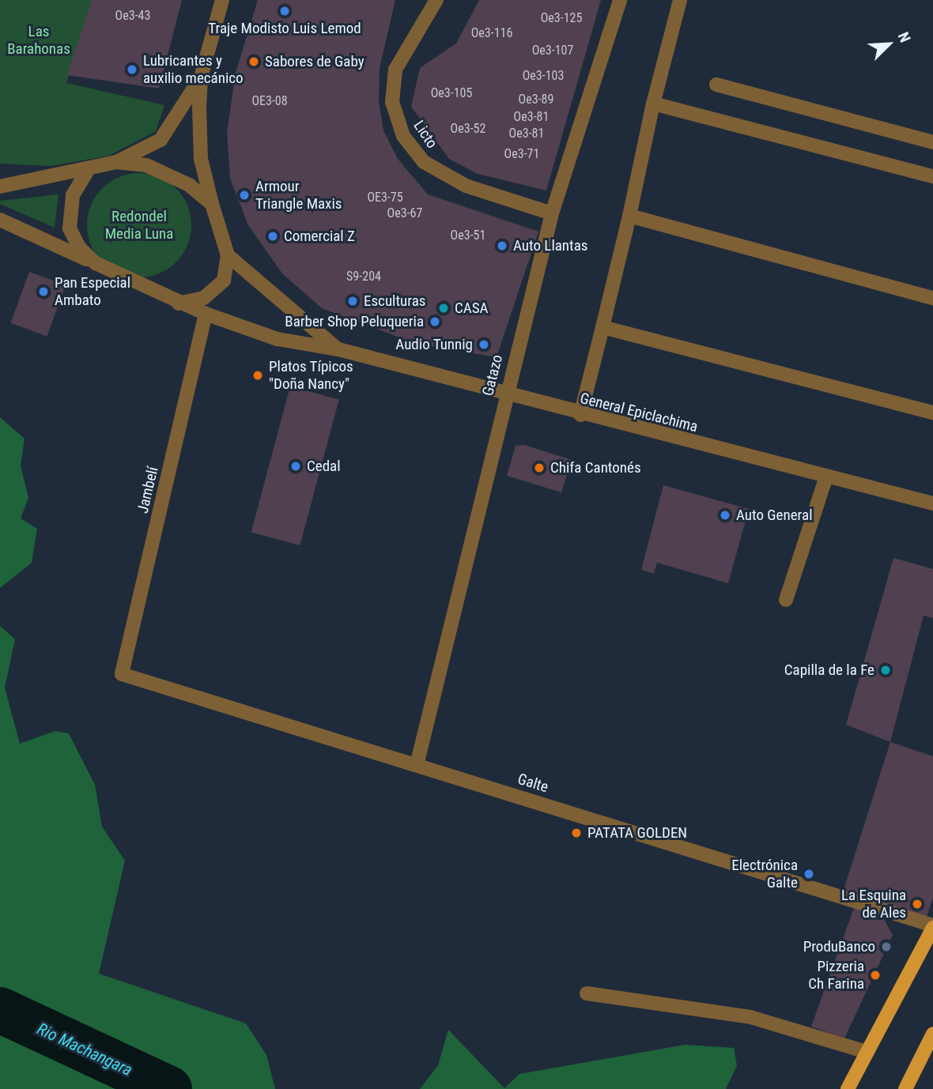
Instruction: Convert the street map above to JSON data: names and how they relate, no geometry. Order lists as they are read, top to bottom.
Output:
{
  "streets": {
    "street": [
      "Licto",
      "Gatazo",
      "General Epiclachima",
      "Jambelí",
      "Galte"
    ]
  },
  "crossings": [
    ["Licto", "Gatazo"],
    ["Gatazo", "General Epiclachima"],
    ["Gatazo", "Galte"],
    ["General Epiclachima", "Jambelí"],
    ["Jambelí", "Galte"]
  ],
  "water": ["Rio Machangara"],
  "parks": ["Las Barahonas", "Redondel Media Luna"],
  "places": [
    "Traje Modisto Luis Lemod",
    "Sabores de Gaby",
    "Lubricantes y auxilio mecánico",
    "Armour Triangle Maxis",
    "Comercial Z",
    "Auto Llantas",
    "Pan Especial Ambato",
    "Esculturas",
    "CASA",
    "Barber Shop Peluqueria",
    "Audio Tunnig",
    "Platos Típicos \"Doña Nancy\"",
    "Cedal",
    "Chifa Cantonés",
    "Auto General",
    "Capilla de la Fe",
    "PATATA GOLDEN",
    "Electrónica Galte",
    "La Esquina de Ales",
    "ProduBanco",
    "Pizzeria Ch Farina"
  ],
  "house_numbers": [
    "Oe3-43",
    "Oe3-125",
    "Oe3-116",
    "Oe3-107",
    "Oe3-103",
    "Oe3-105",
    "Oe3-89",
    "OE3-08",
    "Oe3-81",
    "Oe3-52",
    "Oe3-81",
    "Oe3-71",
    "OE3-75",
    "Oe3-67",
    "Oe3-51",
    "S9-204"
  ],
  "north": "top right"
}
